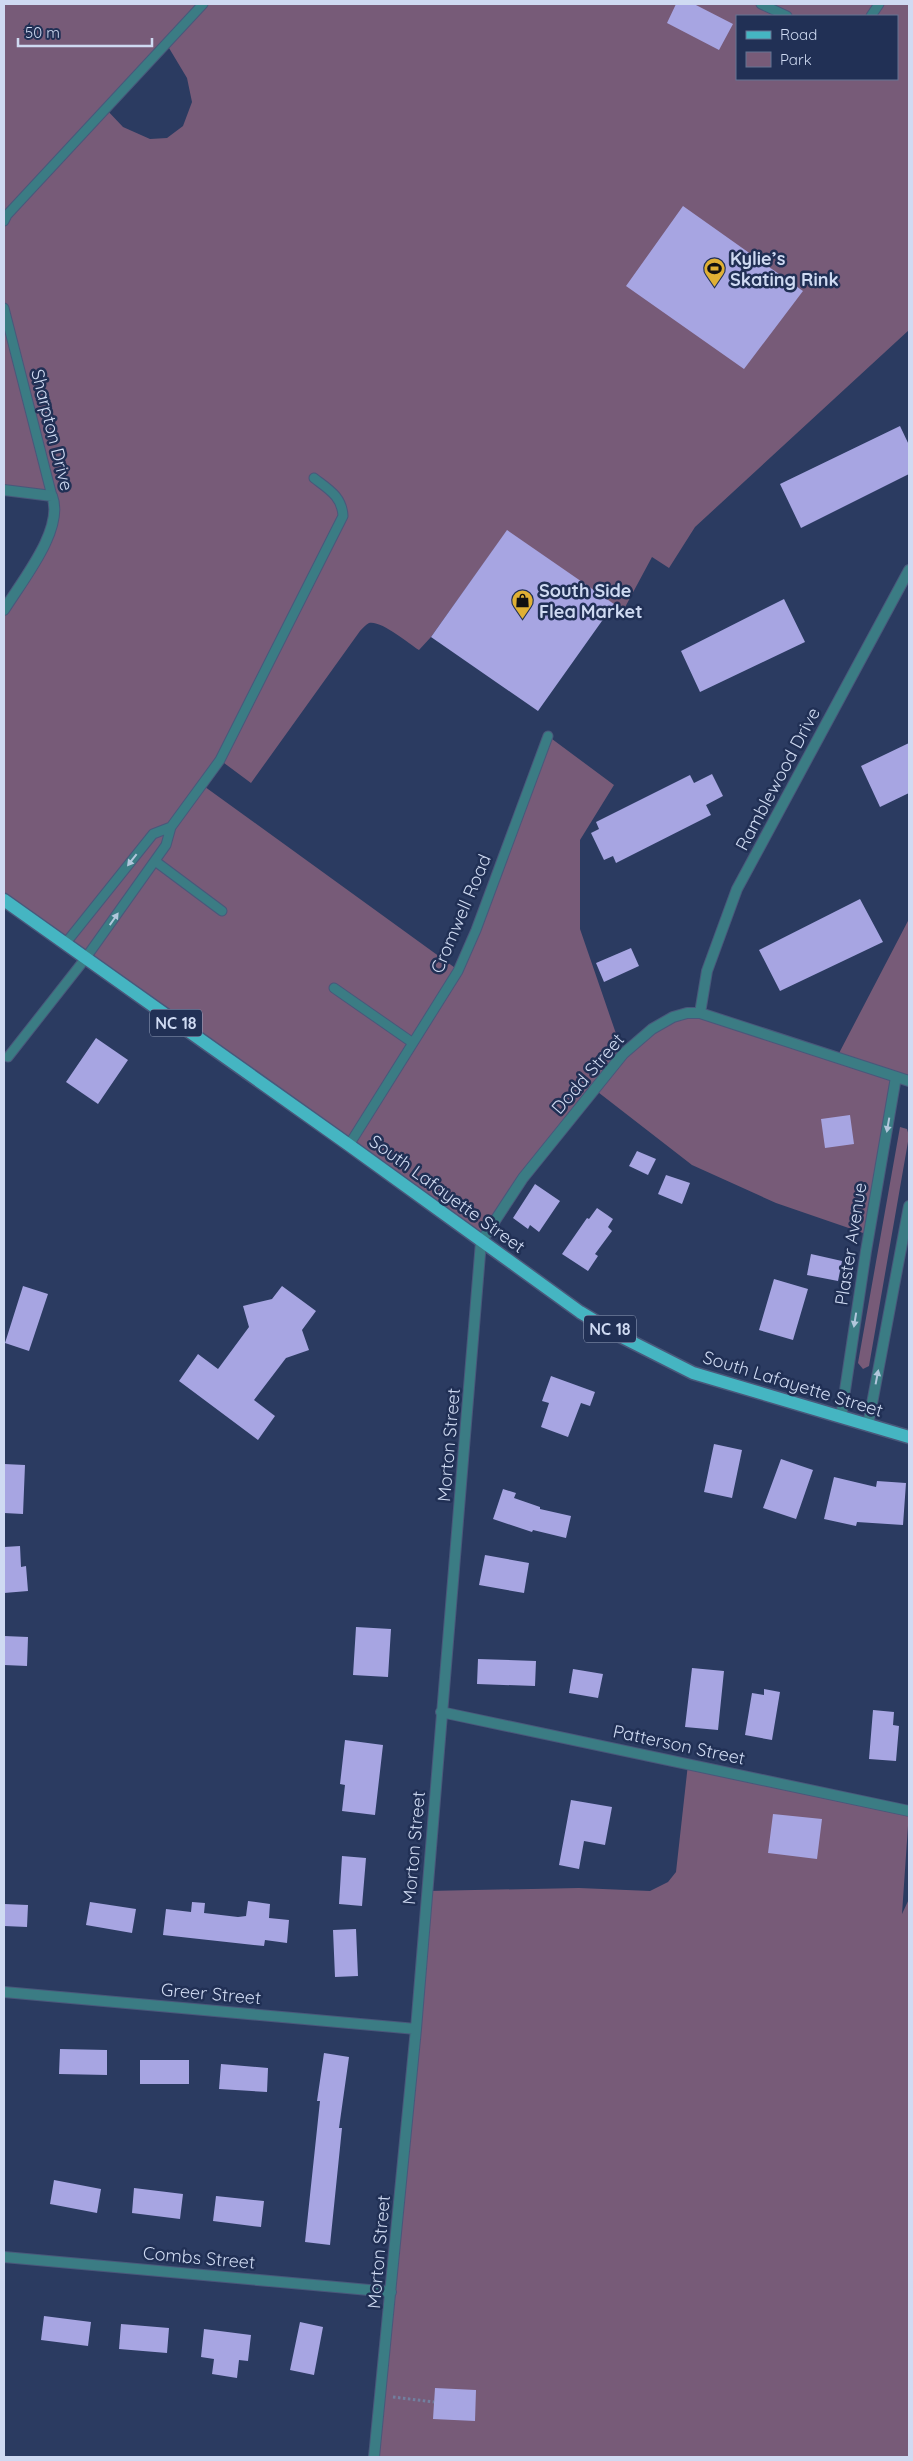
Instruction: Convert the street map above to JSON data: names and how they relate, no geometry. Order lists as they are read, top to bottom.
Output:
{
  "streets": {
    "main road": ["NC 18", "South Lafayette Street"],
    "street": [
      "Sharpton Drive",
      "Ramblewood Drive",
      "Dodd Street",
      "Plaster Avenue",
      "Morton Street",
      "Patterson Street",
      "Greer Street",
      "Combs Street"
    ],
    "lane": ["Cromwell Road"]
  },
  "crossings": [
    ["Ramblewood Drive", "Dodd Street"],
    ["Cromwell Road", "South Lafayette Street"],
    ["Dodd Street", "South Lafayette Street"],
    ["Dodd Street", "Plaster Avenue"],
    ["Dodd Street", "Morton Street"],
    ["South Lafayette Street", "Plaster Avenue"],
    ["South Lafayette Street", "Morton Street"],
    ["Morton Street", "Patterson Street"],
    ["Morton Street", "Greer Street"],
    ["Morton Street", "Combs Street"]
  ],
  "places": {
    "sports": ["Kylie’s Skating Rink"],
    "shop": ["South Side Flea Market"]
  },
  "legend": ["Road", "Park"],
  "scale_bar": "50 m"
}
